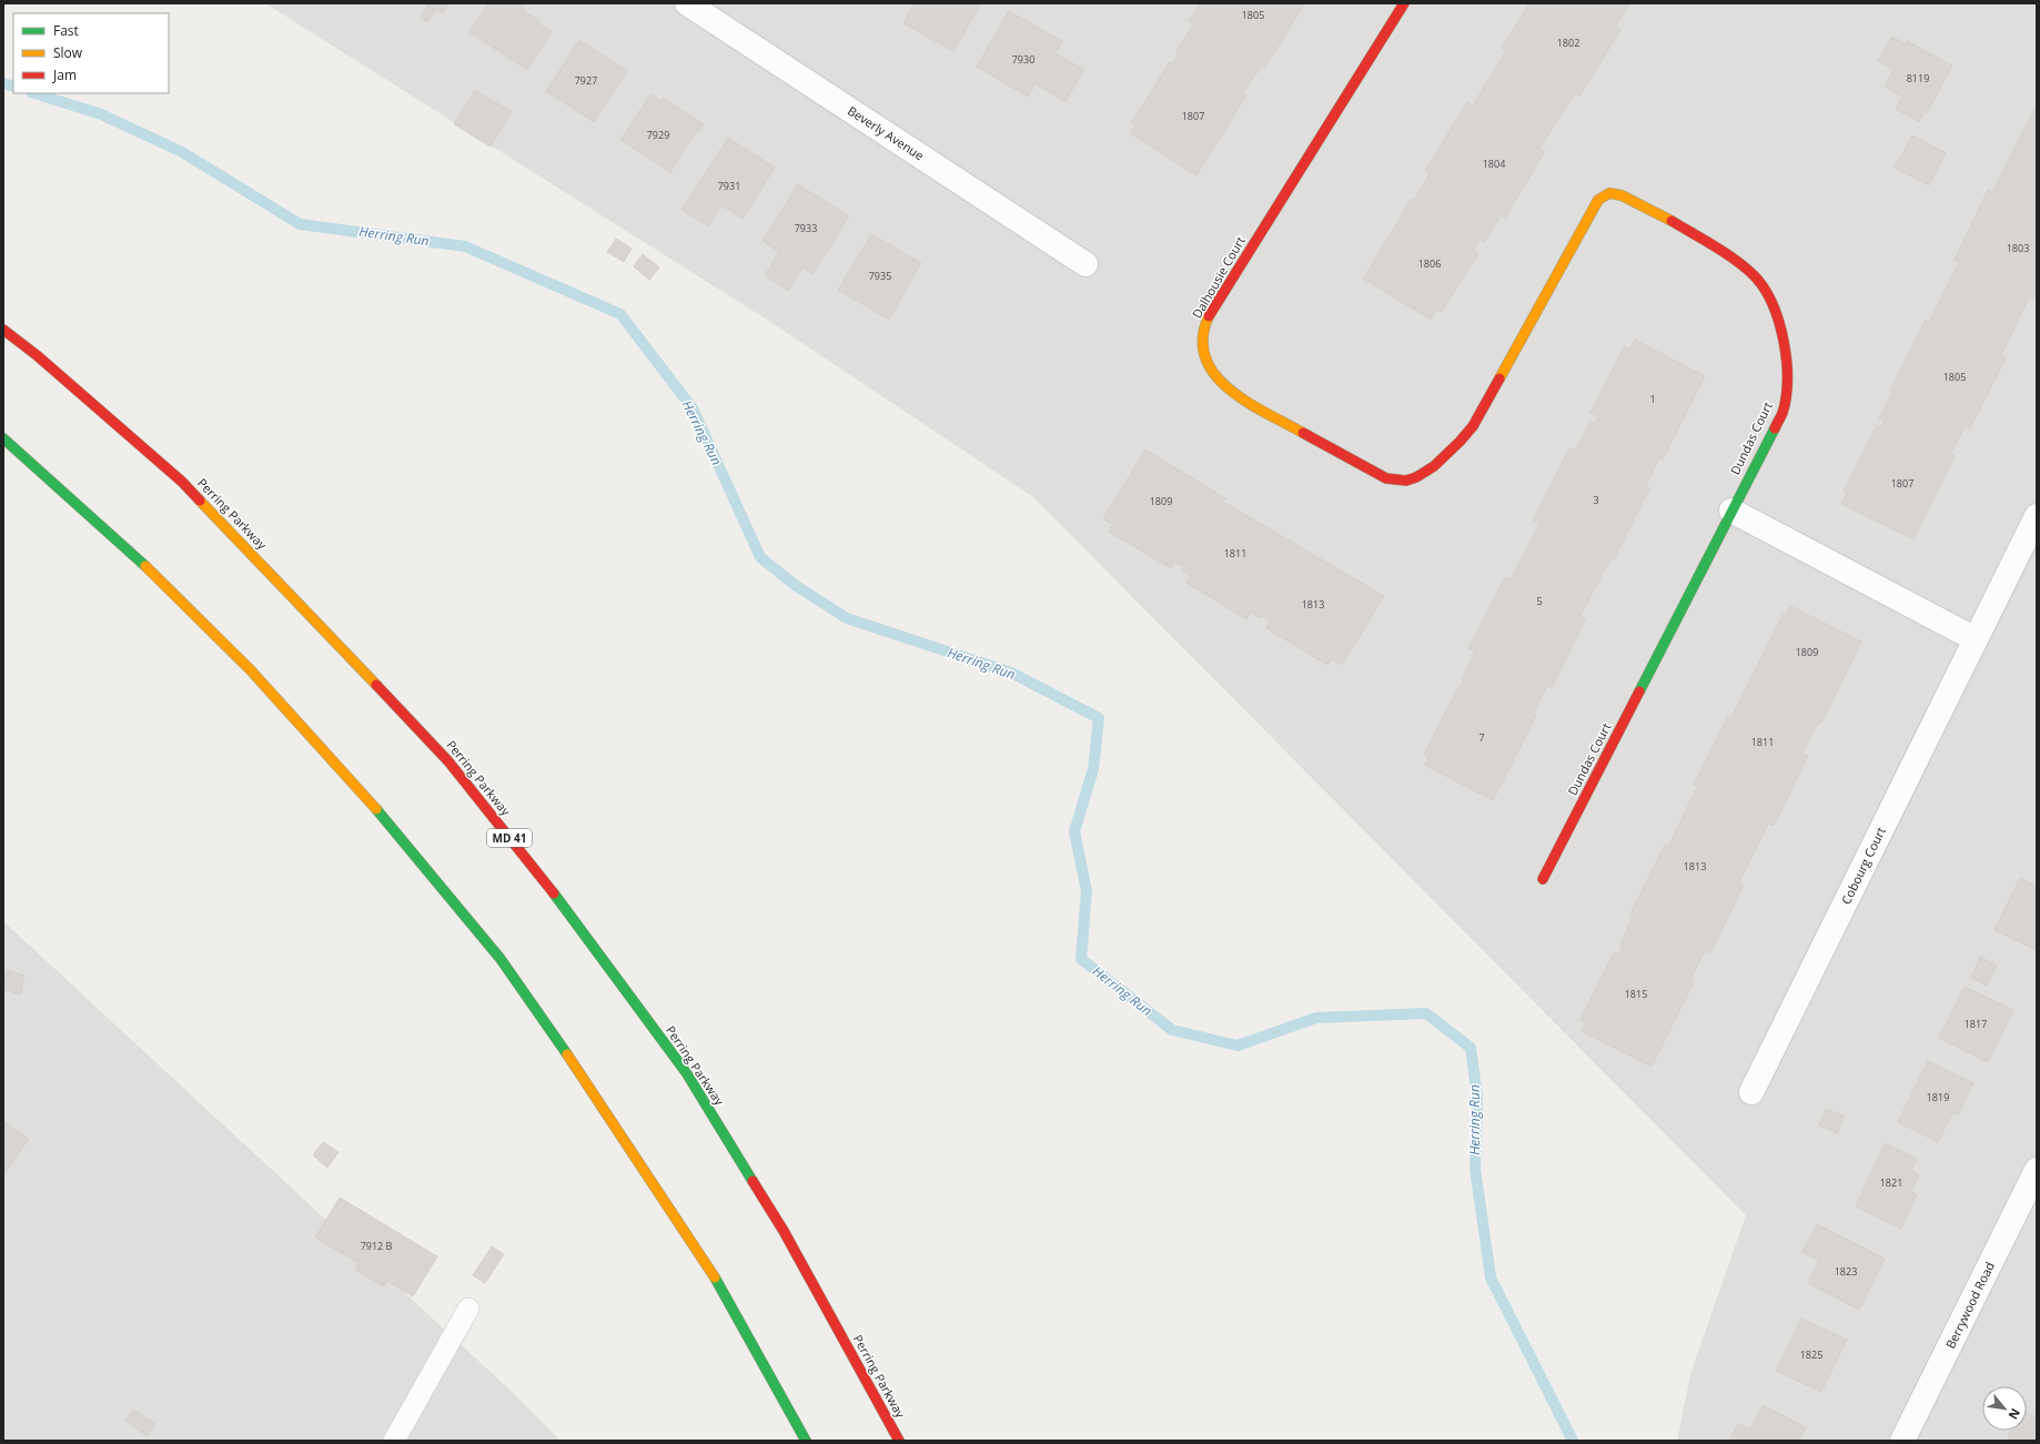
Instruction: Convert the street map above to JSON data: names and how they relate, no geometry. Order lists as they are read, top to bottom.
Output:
{
  "streets": {
    "main road": [
      "Dalhousie Court",
      "Dundas Court",
      "Perring Parkway",
      "MD 41"
    ],
    "street": ["Beverly Avenue", "Cobourg Court", "Berrywood Road"]
  },
  "crossings": [
    ["Dalhousie Court", "Dundas Court"]
  ],
  "water": ["Herring Run"],
  "house_numbers": [
    "1805",
    "1802",
    "7930",
    "8119",
    "7927",
    "1807",
    "7929",
    "1804",
    "7931",
    "7933",
    "1803",
    "1806",
    "7935",
    "1805",
    "1",
    "1807",
    "3",
    "1809",
    "1811",
    "5",
    "1813",
    "1809",
    "7",
    "1811",
    "1813",
    "1815",
    "1817",
    "1819",
    "1821",
    "7912 B",
    "1823",
    "1825"
  ],
  "legend": ["Fast", "Slow", "Jam"],
  "north": "bottom right"
}
